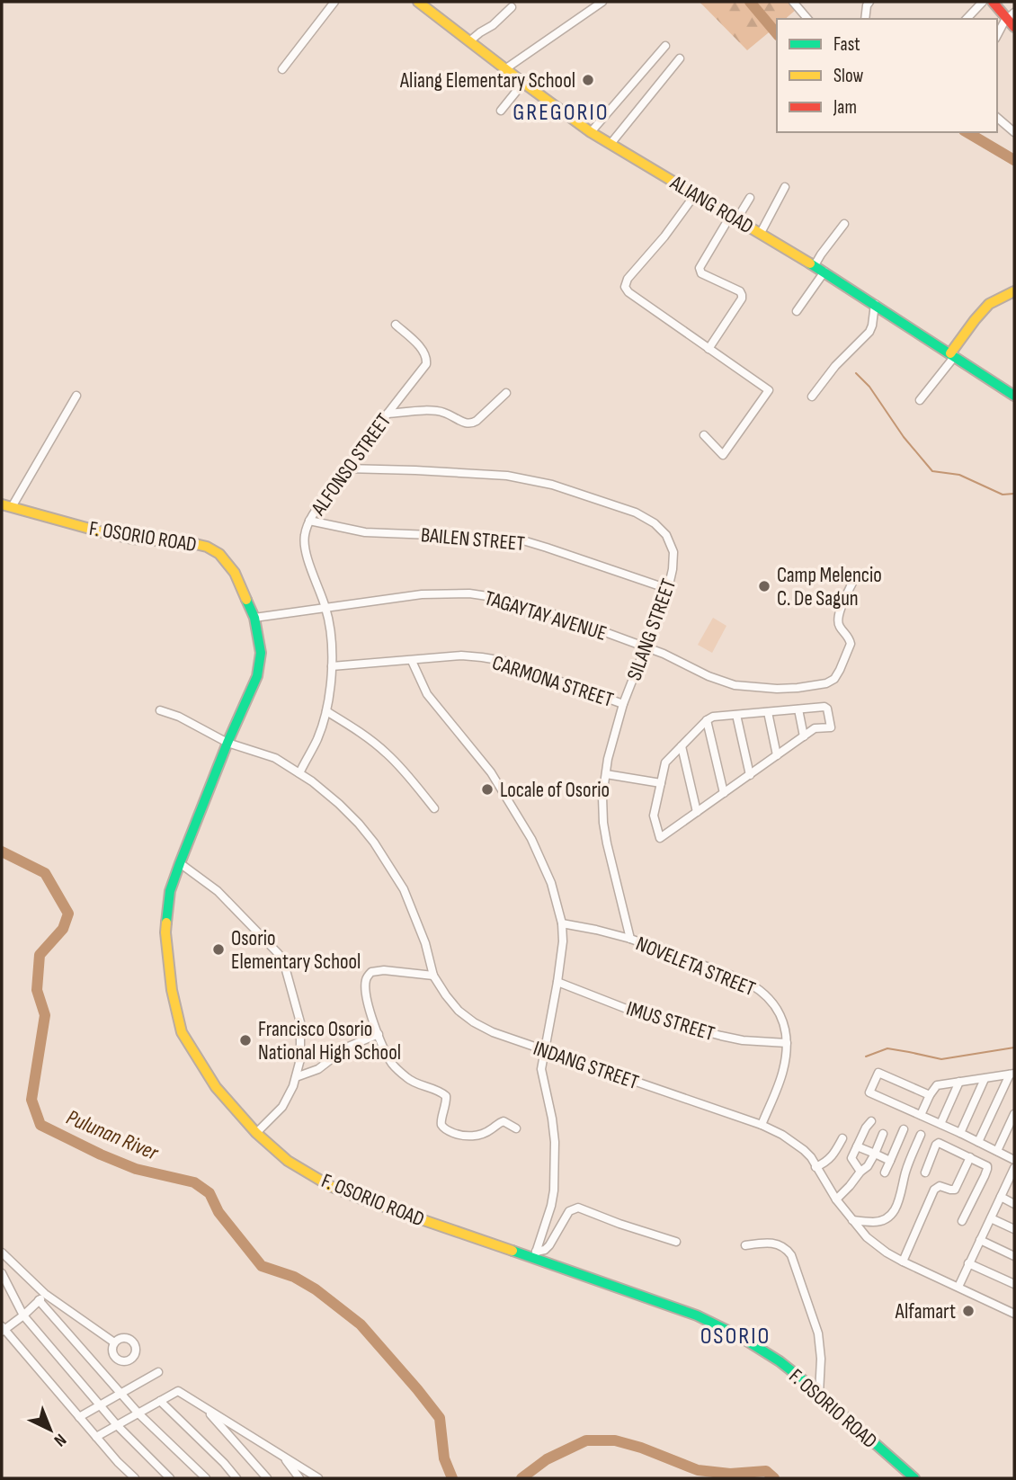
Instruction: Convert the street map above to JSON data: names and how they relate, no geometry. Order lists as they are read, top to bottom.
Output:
{
  "streets": {
    "street": [
      "ALIANG ROAD",
      "ALFONSO STREET",
      "F. OSORIO ROAD",
      "BAILEN STREET",
      "TAGAYTAY AVENUE",
      "SILANG STREET",
      "CARMONA STREET",
      "NOVELETA STREET",
      "IMUS STREET",
      "INDANG STREET"
    ]
  },
  "crossings": [
    ["ALFONSO STREET", "BAILEN STREET"],
    ["ALFONSO STREET", "TAGAYTAY AVENUE"],
    ["ALFONSO STREET", "SILANG STREET"],
    ["ALFONSO STREET", "CARMONA STREET"],
    ["ALFONSO STREET", "INDANG STREET"],
    ["F. OSORIO ROAD", "TAGAYTAY AVENUE"],
    ["F. OSORIO ROAD", "INDANG STREET"],
    ["BAILEN STREET", "SILANG STREET"],
    ["TAGAYTAY AVENUE", "SILANG STREET"],
    ["SILANG STREET", "CARMONA STREET"],
    ["SILANG STREET", "NOVELETA STREET"],
    ["NOVELETA STREET", "IMUS STREET"],
    ["NOVELETA STREET", "INDANG STREET"]
  ],
  "districts": ["GREGORIO", "OSORIO"],
  "water": ["Pulunan River"],
  "places": [
    "Aliang Elementary School",
    "Camp Melencio C. De Sagun",
    "Locale of Osorio",
    "Osorio Elementary School",
    "Francisco Osorio National High School",
    "Alfamart"
  ],
  "legend": ["Fast", "Slow", "Jam"],
  "north": "bottom right"
}
